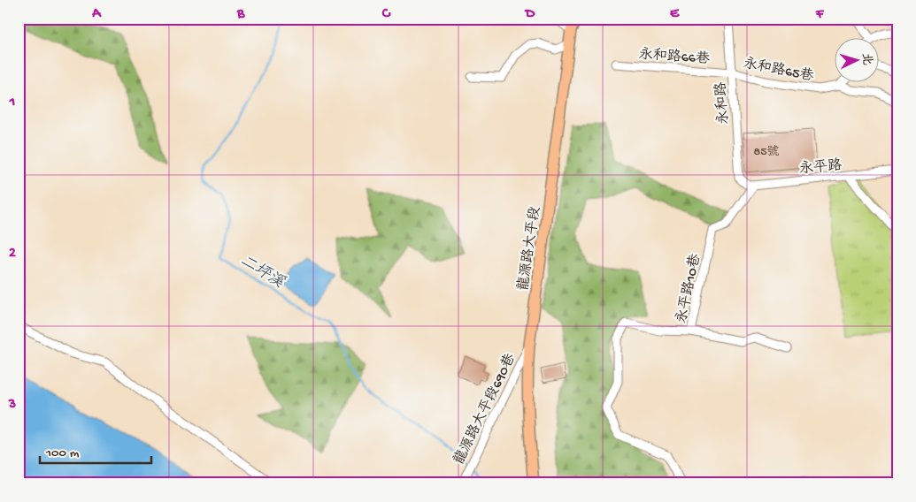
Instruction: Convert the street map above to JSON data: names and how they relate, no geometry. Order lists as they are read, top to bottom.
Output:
{
  "streets": {
    "main road": ["龍源路大平段"],
    "street": [
      "永和路66巷",
      "永和路65巷",
      "永和路",
      "永平路",
      "永平路10巷",
      "龍源路大平段690巷"
    ]
  },
  "crossings": [
    ["永和路66巷", "永和路65巷"],
    ["永和路66巷", "永和路"],
    ["永和路65巷", "永和路"],
    ["永和路", "永平路"],
    ["永和路", "永平路10巷"],
    ["永平路", "永平路10巷"],
    ["龍源路大平段", "龍源路大平段690巷"]
  ],
  "water": ["二坪溪"],
  "house_numbers": ["85號"],
  "scale_bar": "100 m",
  "north": "right",
  "grid": {
    "columns": [
      "A",
      "B",
      "C",
      "D",
      "E",
      "F"
    ],
    "rows": ["1", "2", "3"]
  }
}
